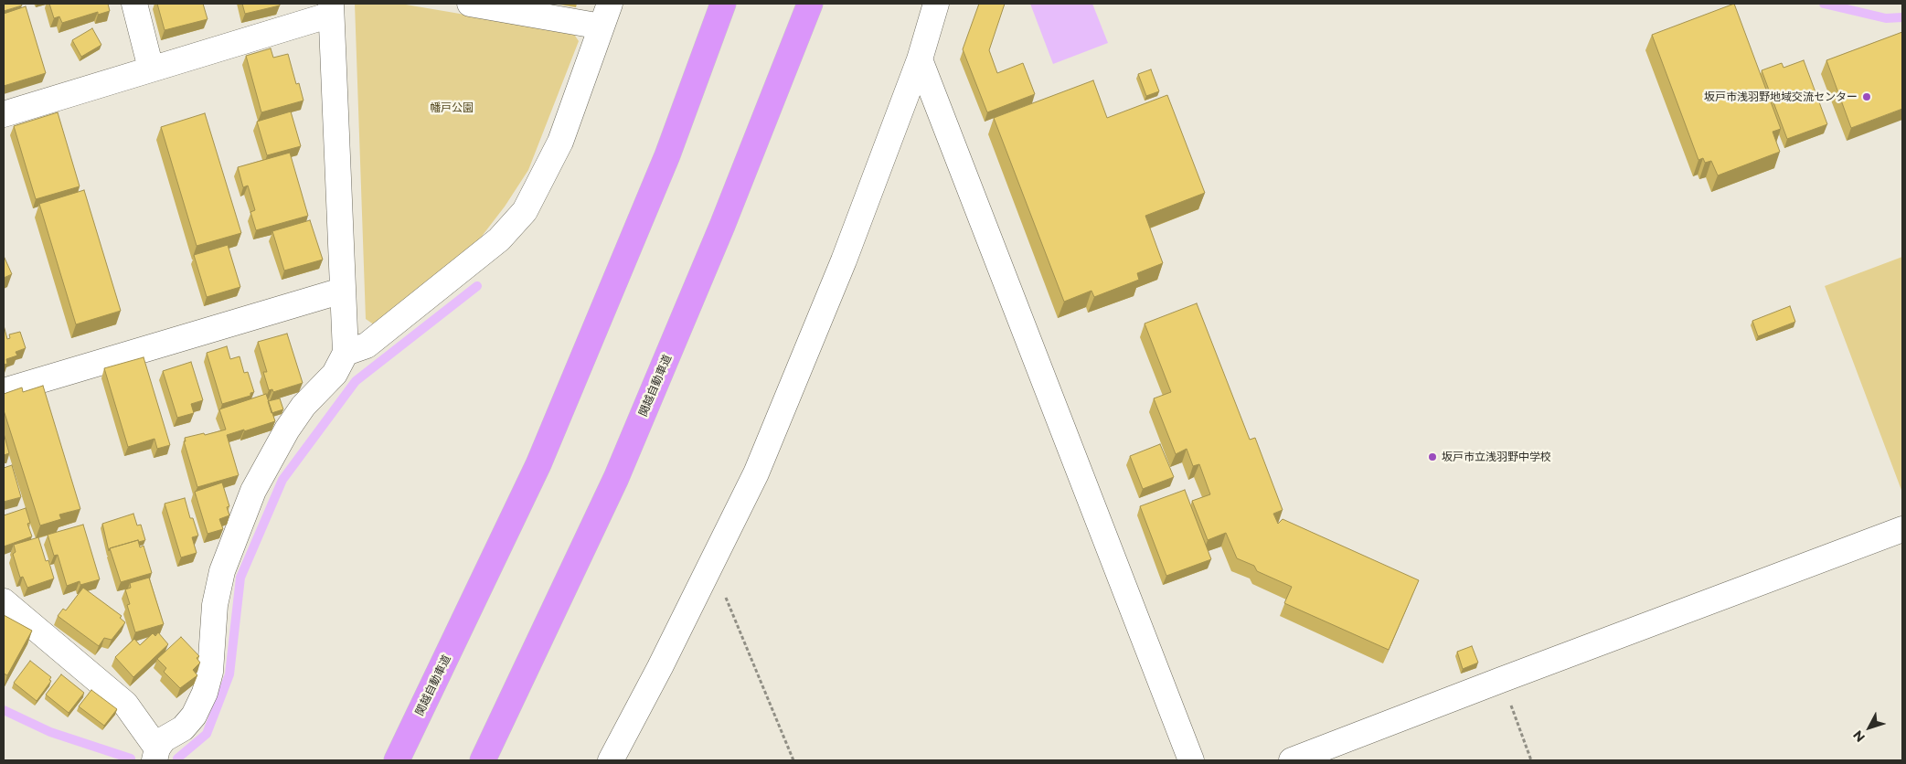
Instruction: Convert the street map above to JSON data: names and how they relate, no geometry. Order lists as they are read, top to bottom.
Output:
{
  "streets": {
    "highway": ["関越自動車道"]
  },
  "parks": ["幡戸公園"],
  "places": ["坂戸市浅羽野地域交流センター", "坂戸市立浅羽野中学校"],
  "north": "bottom left"
}
